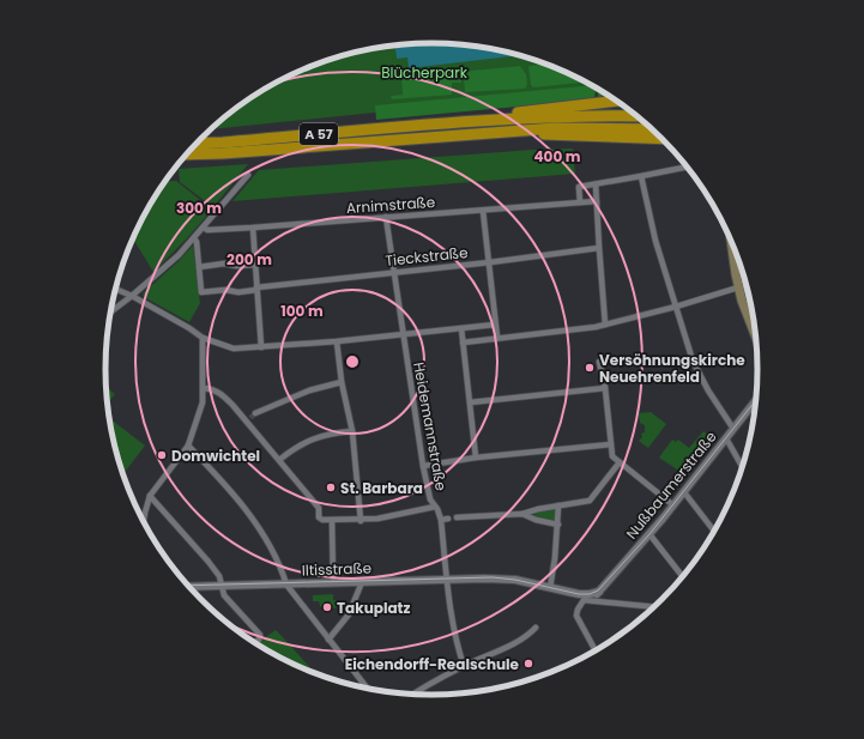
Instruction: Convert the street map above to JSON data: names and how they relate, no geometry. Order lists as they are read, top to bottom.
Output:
{
  "streets": {
    "highway": ["A 57"],
    "street": [
      "Arnimstraße",
      "Tieckstraße",
      "Heidemannstraße",
      "Nußbaumerstraße",
      "Iltisstraße"
    ]
  },
  "crossings": [
    ["Arnimstraße", "Heidemannstraße"],
    ["Tieckstraße", "Heidemannstraße"],
    ["Heidemannstraße", "Iltisstraße"],
    ["Nußbaumerstraße", "Iltisstraße"]
  ],
  "parks": ["Blücherpark"],
  "places": [
    "Versöhnungskirche Neuehrenfeld",
    "Domwichtel",
    "St. Barbara",
    "Takuplatz",
    "Eichendorff-Realschule"
  ],
  "rings": [
    "400 m",
    "300 m",
    "200 m",
    "100 m"
  ]
}
